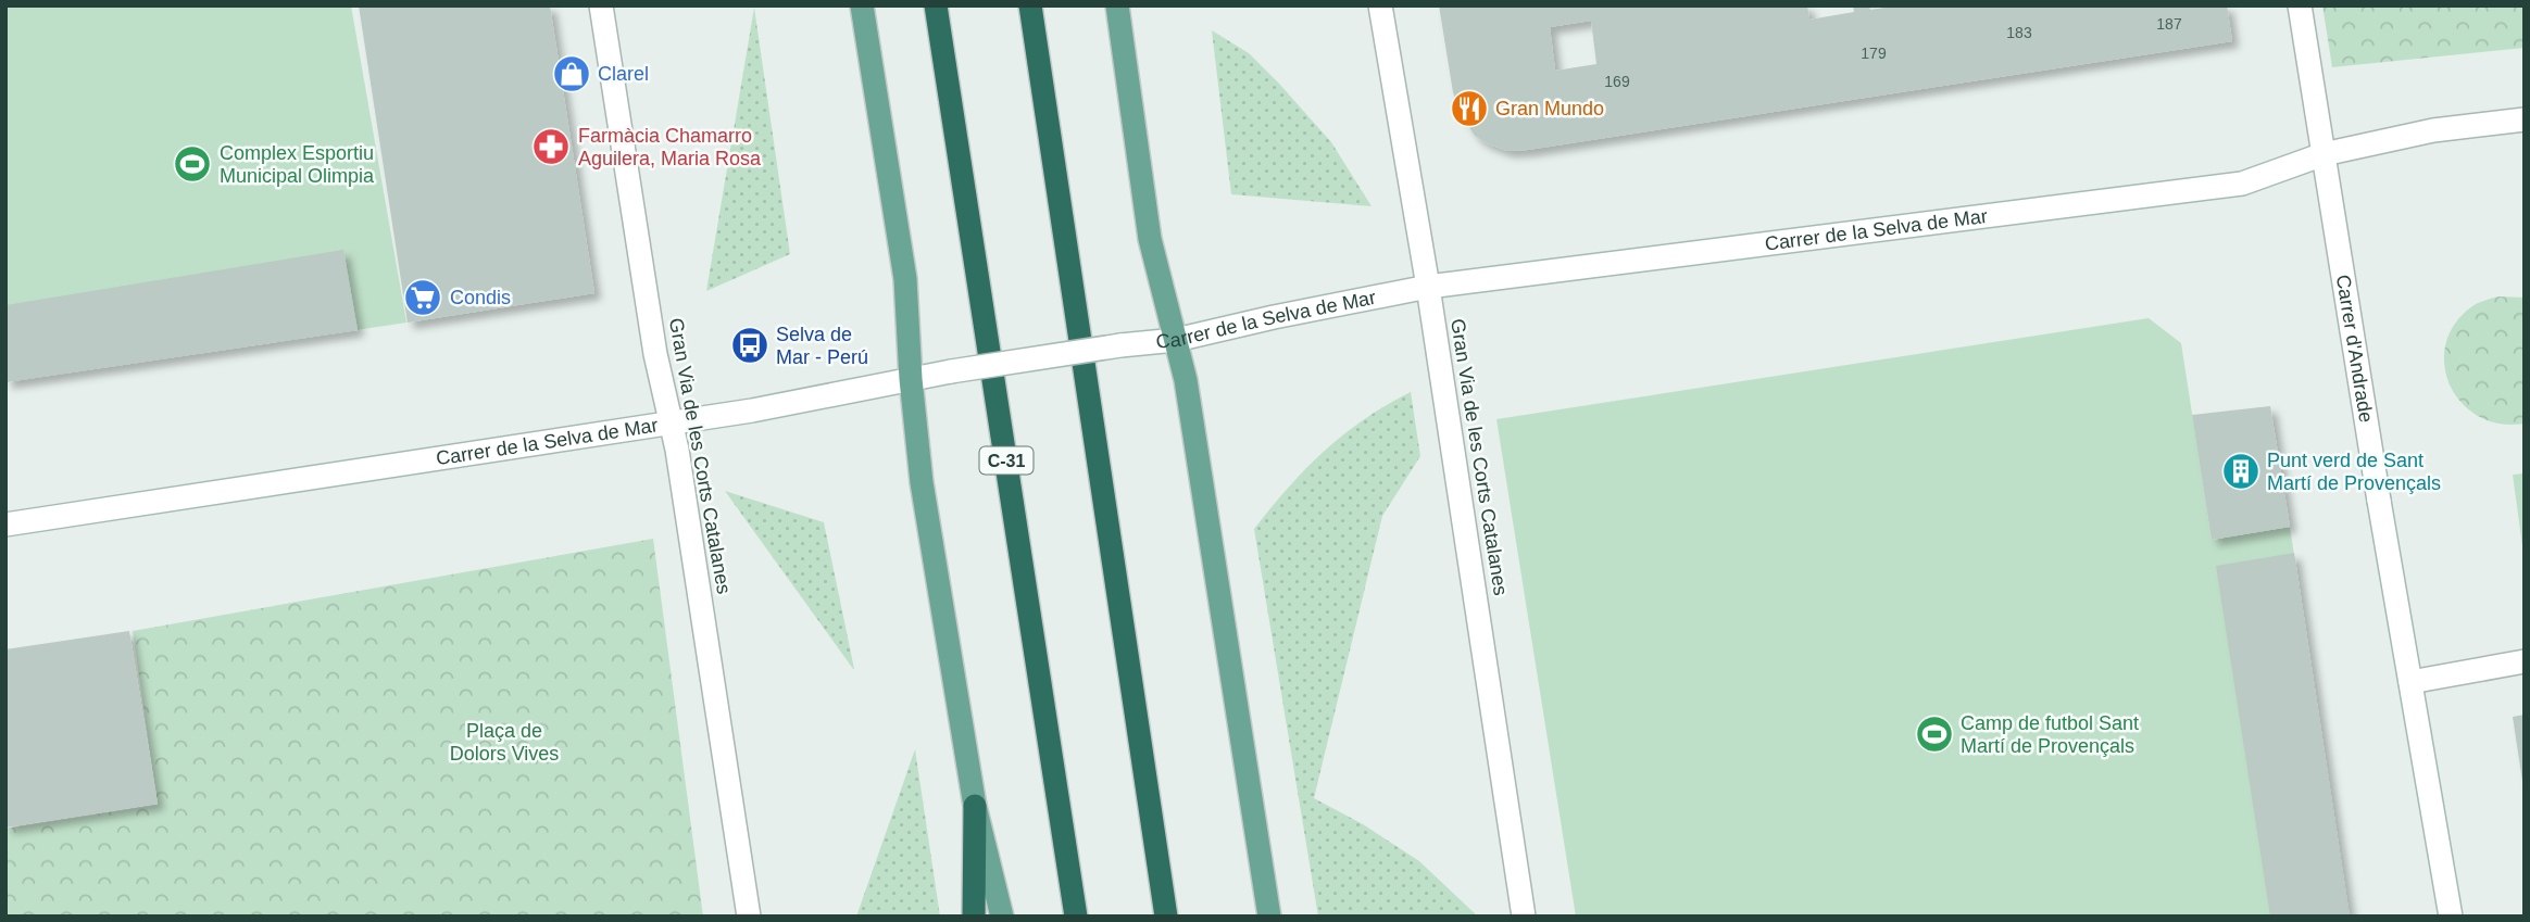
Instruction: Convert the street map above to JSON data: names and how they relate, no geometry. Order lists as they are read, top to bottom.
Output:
{
  "streets": {
    "highway": ["C-31"],
    "street": ["Carrer de la Selva de Mar", "Carrer d'Andrade", "Gran Via de les Corts Catalanes"]
  },
  "crossings": [
    ["Carrer de la Selva de Mar", "Carrer d'Andrade"],
    ["Carrer de la Selva de Mar", "Gran Via de les Corts Catalanes"]
  ],
  "parks": ["Plaça de Dolors Vives"],
  "places": {
    "shop": ["Clarel"],
    "restaurant": ["Gran Mundo"],
    "pharmacy": ["Farmàcia Chamarro Aguilera, Maria Rosa"],
    "sports": ["Complex Esportiu Municipal Olimpia", "Camp de futbol Sant Martí de Provençals"],
    "supermarket": ["Condis"],
    "bus stop": ["Selva de Mar - Perú"],
    "building": ["Punt verd de Sant Martí de Provençals"]
  },
  "house_numbers": [
    "187",
    "183",
    "179",
    "169"
  ]
}
